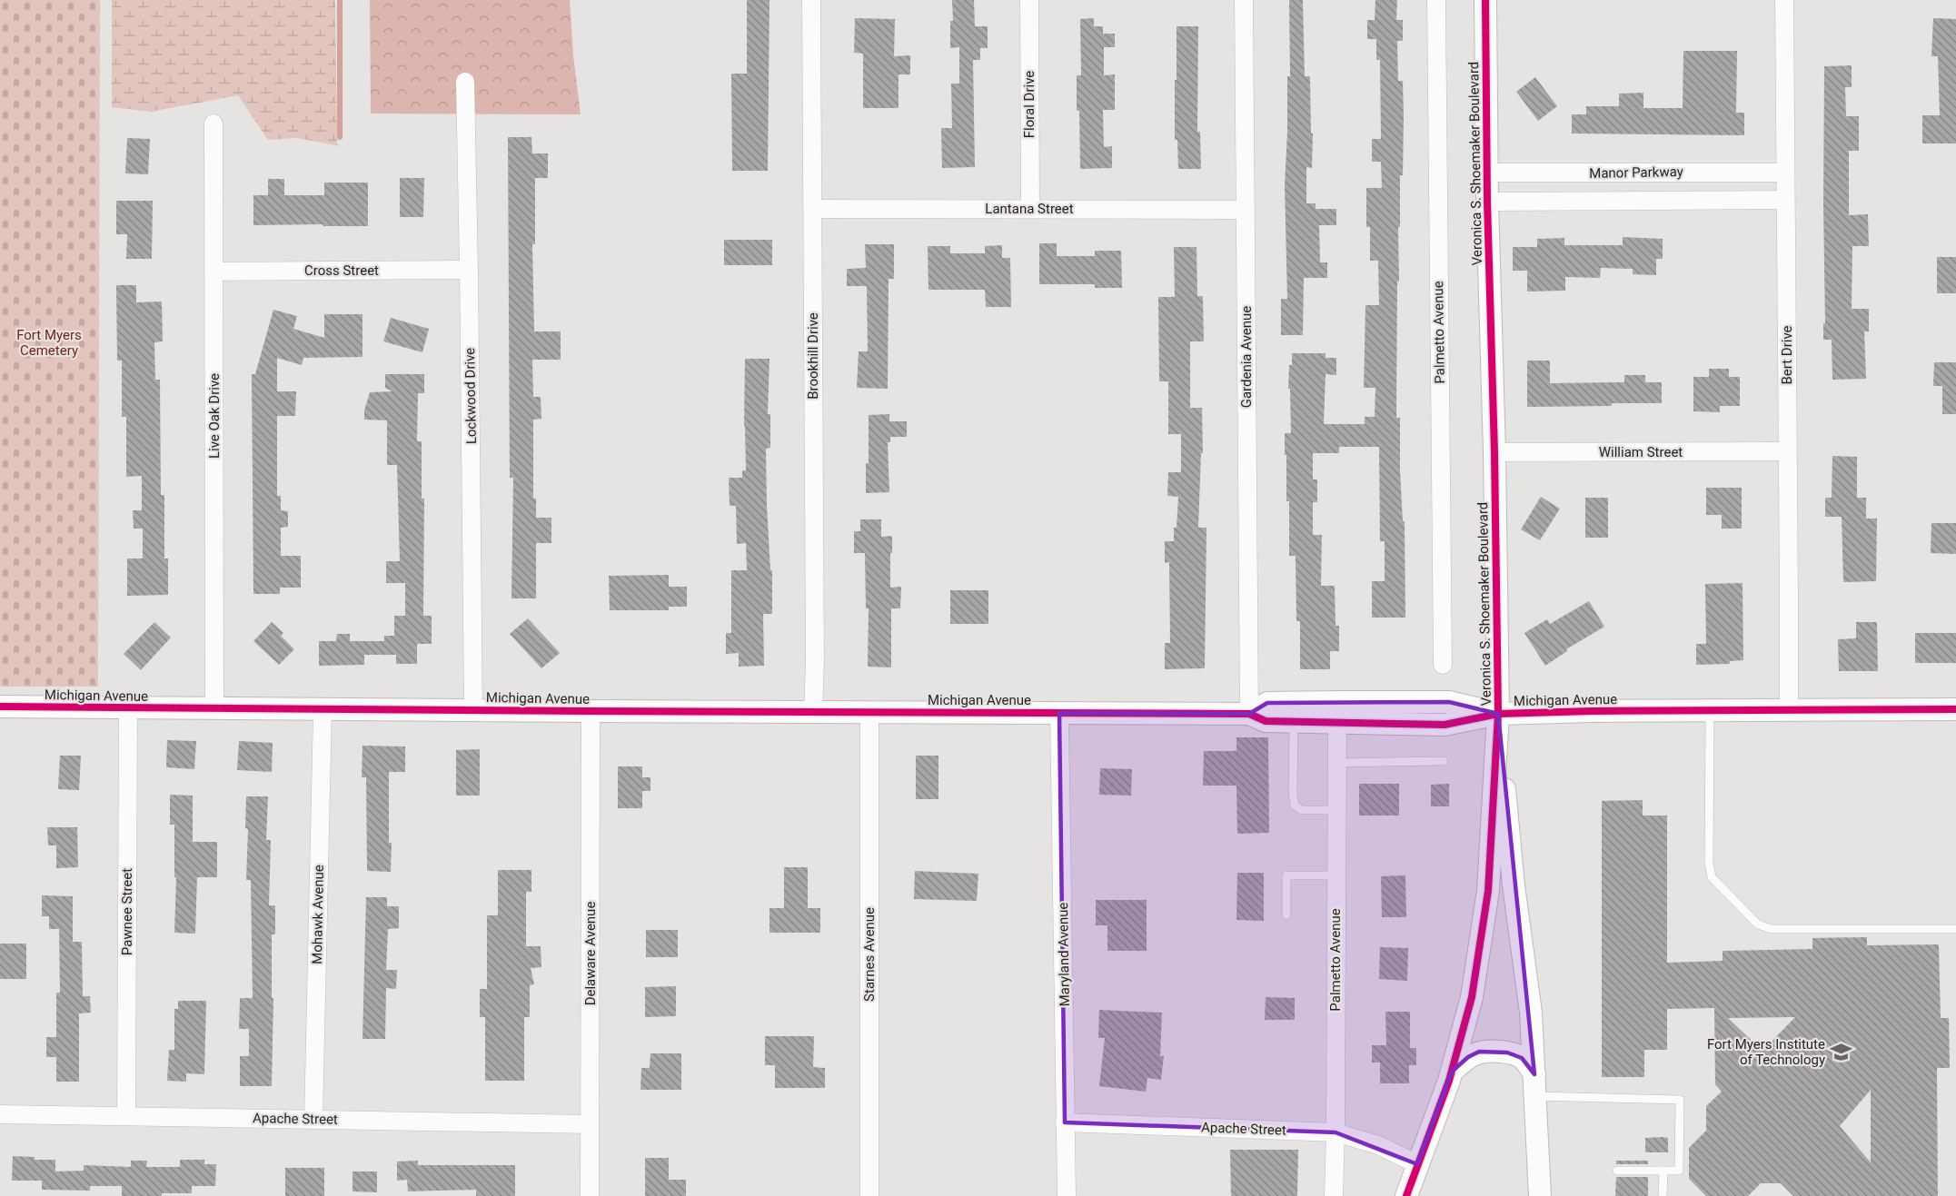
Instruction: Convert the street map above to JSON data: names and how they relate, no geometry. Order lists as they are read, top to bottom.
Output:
{
  "streets": {
    "street": [
      "Floral Drive",
      "Veronica S. Shoemaker Boulevard",
      "Manor Parkway",
      "Lantana Street",
      "Cross Street",
      "Palmetto Avenue",
      "Bert Drive",
      "Brookhill Drive",
      "Gardenia Avenue",
      "Lockwood Drive",
      "Live Oak Drive",
      "William Street",
      "Michigan Avenue",
      "Pawnee Street",
      "Mohawk Avenue",
      "Delaware Avenue",
      "Starnes Avenue",
      "Maryland Avenue",
      "Apache Street"
    ]
  },
  "crossings": [
    ["Floral Drive", "Lantana Street"],
    ["Veronica S. Shoemaker Boulevard", "Manor Parkway"],
    ["Veronica S. Shoemaker Boulevard", "William Street"],
    ["Veronica S. Shoemaker Boulevard", "Michigan Avenue"],
    ["Veronica S. Shoemaker Boulevard", "Apache Street"],
    ["Manor Parkway", "Bert Drive"],
    ["Lantana Street", "Brookhill Drive"],
    ["Lantana Street", "Gardenia Avenue"],
    ["Cross Street", "Lockwood Drive"],
    ["Cross Street", "Live Oak Drive"],
    ["Palmetto Avenue", "Michigan Avenue"],
    ["Palmetto Avenue", "Apache Street"],
    ["Bert Drive", "William Street"],
    ["Bert Drive", "Michigan Avenue"],
    ["Brookhill Drive", "Michigan Avenue"],
    ["Gardenia Avenue", "Michigan Avenue"],
    ["Lockwood Drive", "Michigan Avenue"],
    ["Live Oak Drive", "Michigan Avenue"],
    ["Michigan Avenue", "Pawnee Street"],
    ["Michigan Avenue", "Mohawk Avenue"],
    ["Michigan Avenue", "Delaware Avenue"],
    ["Michigan Avenue", "Starnes Avenue"],
    ["Michigan Avenue", "Maryland Avenue"],
    ["Pawnee Street", "Apache Street"],
    ["Mohawk Avenue", "Apache Street"],
    ["Delaware Avenue", "Apache Street"],
    ["Maryland Avenue", "Apache Street"]
  ],
  "parks": ["Fort Myers Cemetery"],
  "places": {
    "school or university": ["Fort Myers Institute of Technology"]
  }
}
